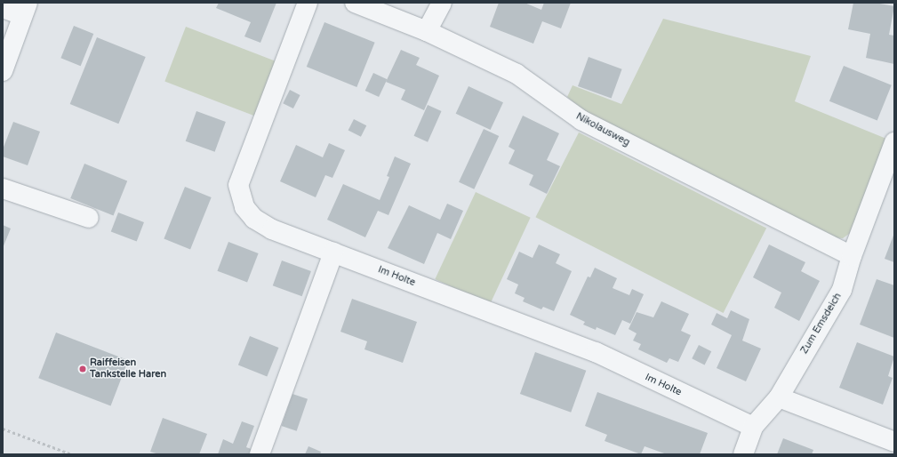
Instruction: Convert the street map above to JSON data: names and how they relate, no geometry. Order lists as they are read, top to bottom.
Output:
{
  "streets": {
    "street": ["Nikolausweg", "Im Holte", "Zum Emsdeich"]
  },
  "crossings": [
    ["Nikolausweg", "Zum Emsdeich"],
    ["Im Holte", "Zum Emsdeich"]
  ],
  "places": ["Raiffeisen Tankstelle Haren"]
}
